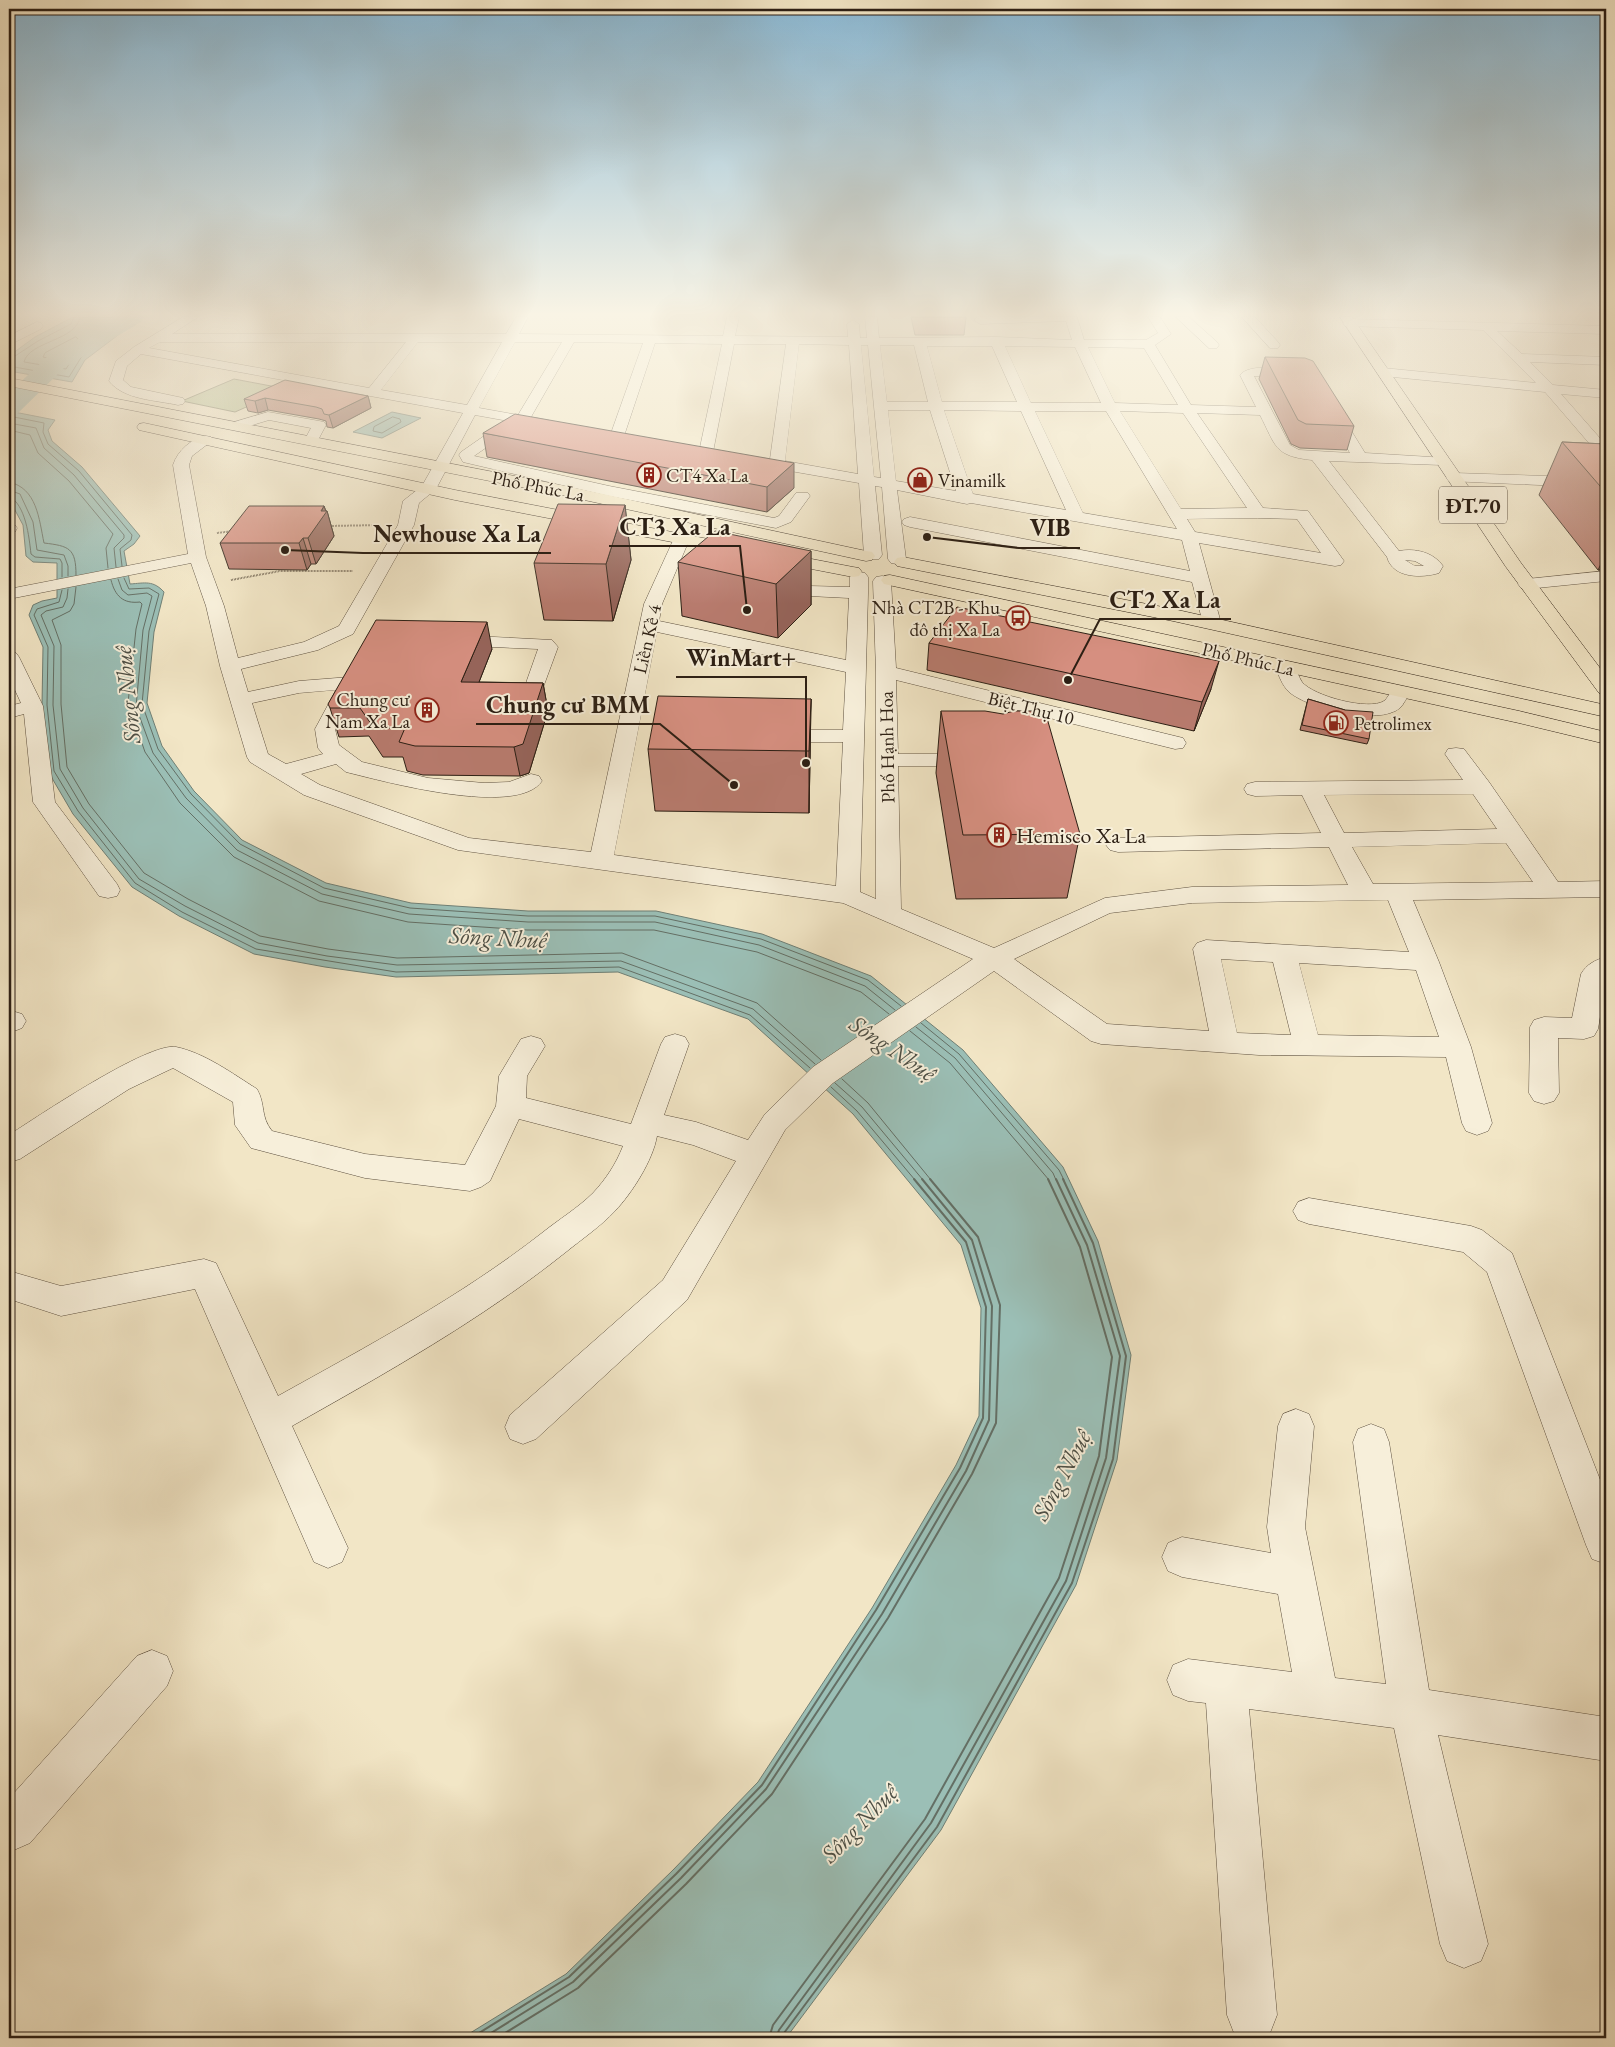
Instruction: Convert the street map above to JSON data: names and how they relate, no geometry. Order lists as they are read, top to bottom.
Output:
{
  "streets": {
    "main road": ["Phố Phúc La", "ĐT.70"],
    "street": ["Liền Kề 4", "Biệt Thự 10", "Phố Hạnh Hoa"]
  },
  "crossings": [
    ["Phố Phúc La", "Liền Kề 4"],
    ["Phố Phúc La", "Phố Hạnh Hoa"],
    ["Biệt Thự 10", "Phố Hạnh Hoa"]
  ],
  "water": ["Sông Nhuệ"],
  "places": {
    "building": ["CT4 Xa La", "Chung cư Nam Xa La", "Hemisco Xa La"],
    "shop": ["Vinamilk"],
    "other": [
      "VIB",
      "Newhouse Xa La",
      "CT3 Xa La",
      "CT2 Xa La",
      "WinMart+",
      "Chung cư BMM"
    ],
    "bus stop": ["Nhà CT2B - Khu đô thị Xa La"],
    "fuel station": ["Petrolimex"]
  }
}
